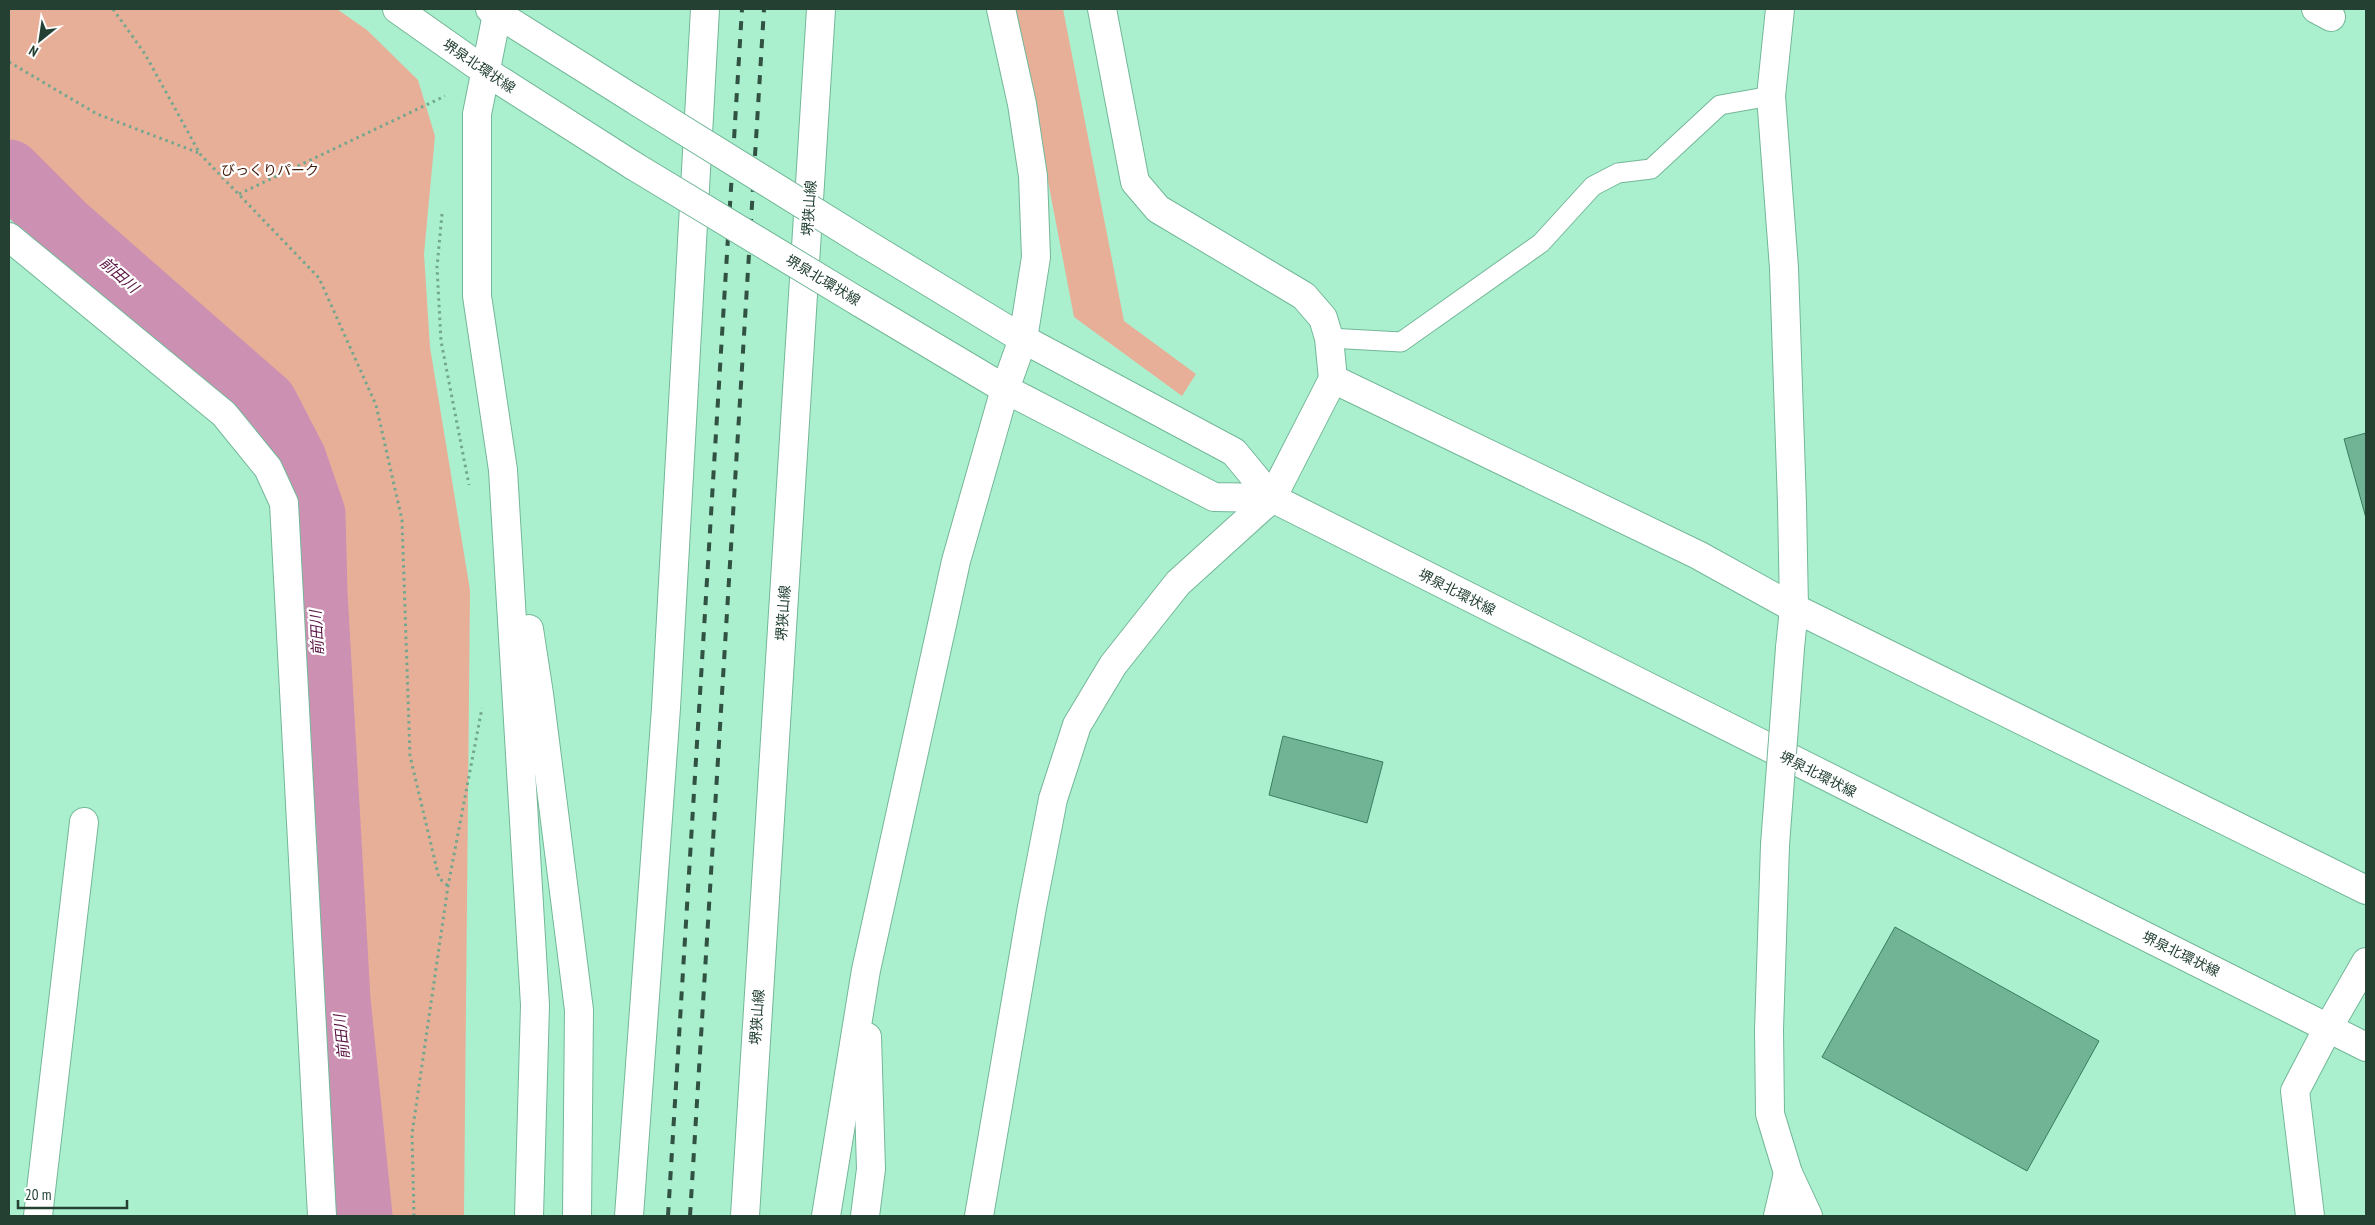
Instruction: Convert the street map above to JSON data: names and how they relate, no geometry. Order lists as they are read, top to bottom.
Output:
{
  "streets": {
    "main road": ["堺泉北環状線", "堺狭山線"]
  },
  "water": ["前田川"],
  "parks": ["びっくりパーク"],
  "scale_bar": "20 m",
  "north": "bottom left"
}
